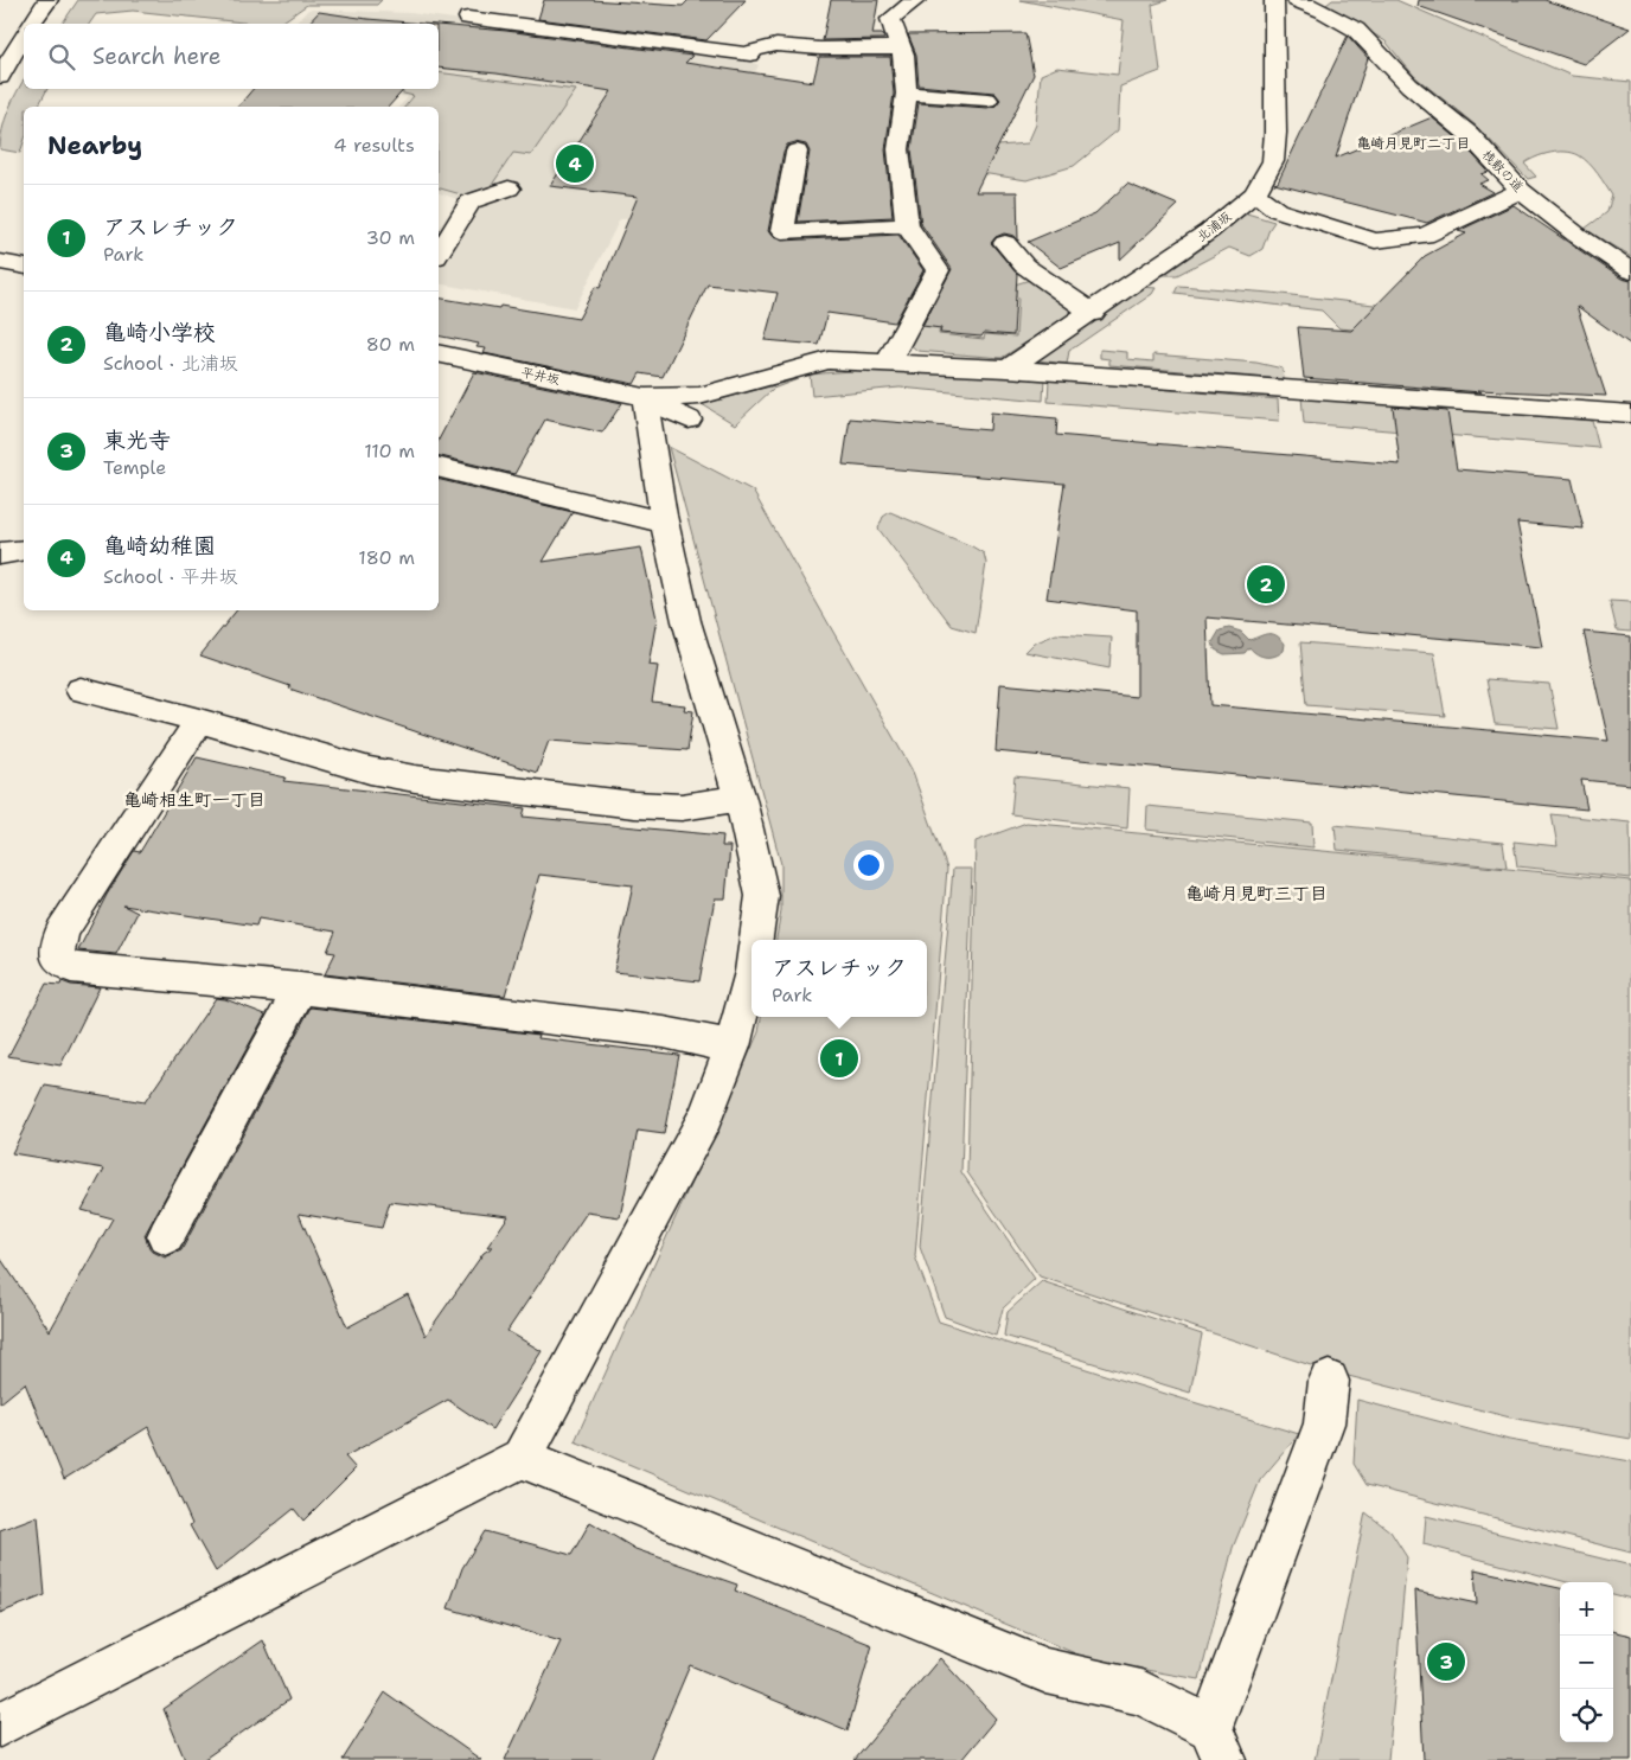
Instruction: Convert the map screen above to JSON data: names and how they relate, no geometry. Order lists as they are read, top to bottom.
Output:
{
  "streets": {
    "main road": ["桟敷の道", "北浦坂", "平井坂"]
  },
  "districts": ["亀崎月見町二丁目", "亀崎相生町一丁目", "亀崎月見町三丁目"],
  "page": {
    "search": "Search here",
    "heading": ["Nearby", "4 results"],
    "pins": [
      "4",
      "2",
      "1",
      "3"
    ],
    "list": [
      {
        "mark": "1",
        "name": "アスレチック",
        "note": "Park",
        "value": "30 m"
      },
      {
        "mark": "2",
        "name": "亀崎小学校",
        "note": "School · 北浦坂",
        "value": "80 m"
      },
      {
        "mark": "3",
        "name": "東光寺",
        "note": "Temple",
        "value": "110 m"
      },
      {
        "mark": "4",
        "name": "亀崎幼稚園",
        "note": "School · 平井坂",
        "value": "180 m"
      }
    ],
    "popup": ["アスレチック", "Park"],
    "map_buttons": ["+", "−"]
  }
}
